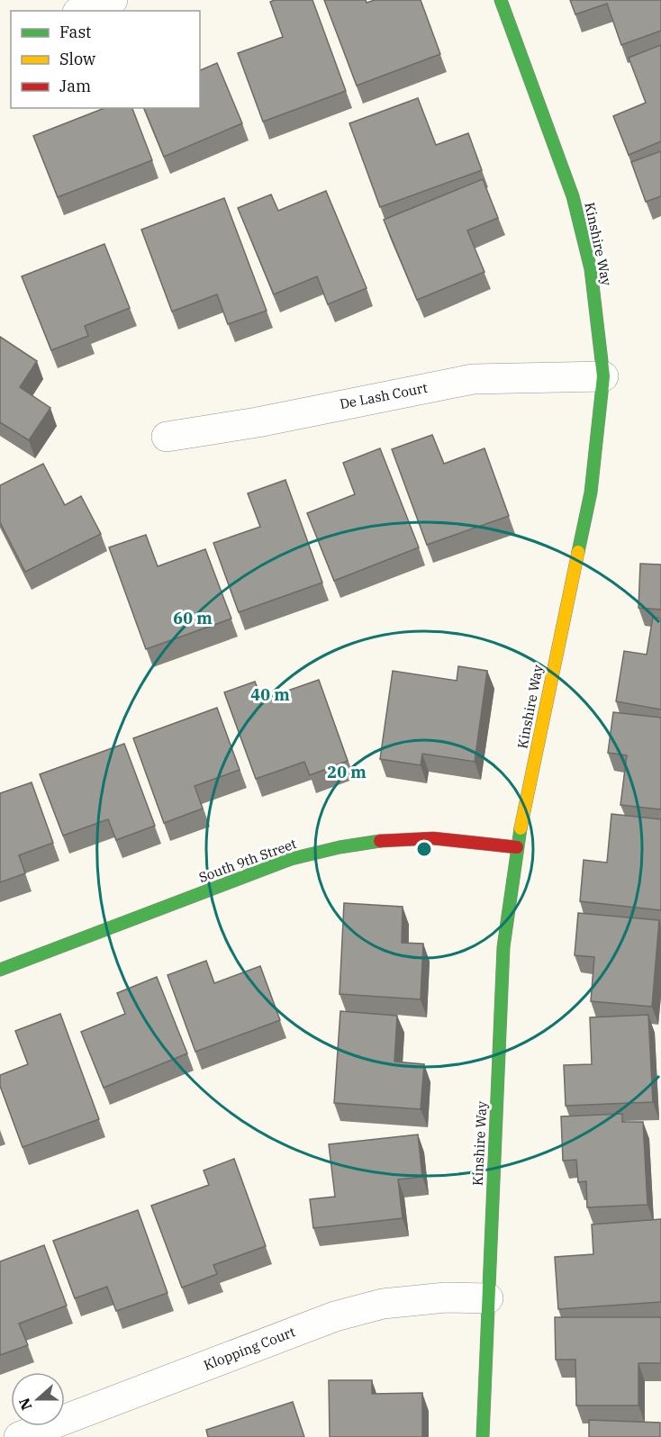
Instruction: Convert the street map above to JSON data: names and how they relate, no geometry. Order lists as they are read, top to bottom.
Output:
{
  "streets": {
    "street": [
      "Kinshire Way",
      "De Lash Court",
      "South 9th Street",
      "Klopping Court"
    ]
  },
  "crossings": [
    ["Kinshire Way", "De Lash Court"],
    ["Kinshire Way", "South 9th Street"],
    ["Kinshire Way", "Klopping Court"]
  ],
  "legend": ["Fast", "Slow", "Jam"],
  "north": "left",
  "rings": ["60 m", "40 m", "20 m"]
}
